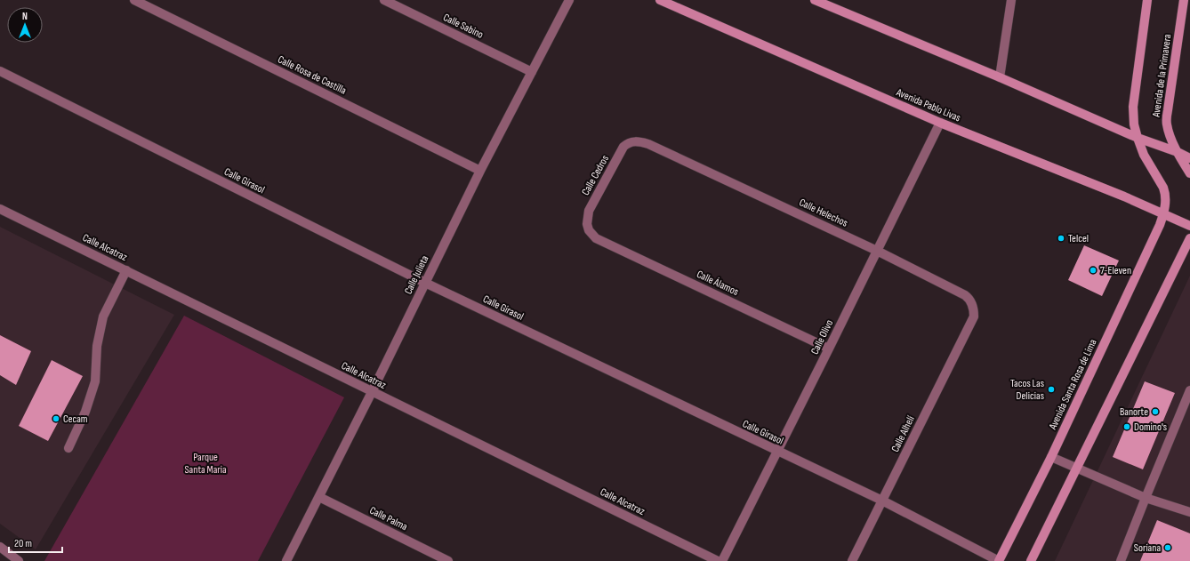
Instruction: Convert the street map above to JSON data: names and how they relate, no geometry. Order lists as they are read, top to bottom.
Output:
{
  "streets": {
    "street": [
      "Calle Sabino",
      "Calle Rosa de Castilla",
      "Avenida de la Primavera",
      "Avenida Pablo Livas",
      "Calle Cedros",
      "Calle Girasol",
      "Calle Helechos",
      "Calle Alcatraz",
      "Calle Julieta",
      "Calle Álamos",
      "Calle Olivo",
      "Avenida Santa Rosa de Lima",
      "Calle Alhelí",
      "Calle Palma"
    ]
  },
  "crossings": [
    ["Calle Sabino", "Calle Julieta"],
    ["Calle Rosa de Castilla", "Calle Julieta"],
    ["Avenida de la Primavera", "Avenida Pablo Livas"],
    ["Avenida de la Primavera", "Avenida Santa Rosa de Lima"],
    ["Avenida Pablo Livas", "Calle Olivo"],
    ["Avenida Pablo Livas", "Avenida Santa Rosa de Lima"],
    ["Calle Cedros", "Calle Helechos"],
    ["Calle Cedros", "Calle Álamos"],
    ["Calle Girasol", "Calle Julieta"],
    ["Calle Girasol", "Calle Olivo"],
    ["Calle Girasol", "Avenida Santa Rosa de Lima"],
    ["Calle Girasol", "Calle Alhelí"],
    ["Calle Helechos", "Calle Olivo"],
    ["Calle Helechos", "Calle Alhelí"],
    ["Calle Alcatraz", "Calle Julieta"],
    ["Calle Julieta", "Calle Palma"],
    ["Calle Álamos", "Calle Olivo"]
  ],
  "parks": ["Parque Santa Maria"],
  "places": [
    "Telcel",
    "7-Eleven",
    "Tacos Las Delicias",
    "Banorte",
    "Cecam",
    "Domino's",
    "Soriana"
  ],
  "scale_bar": "20 m",
  "north": "top"
}
